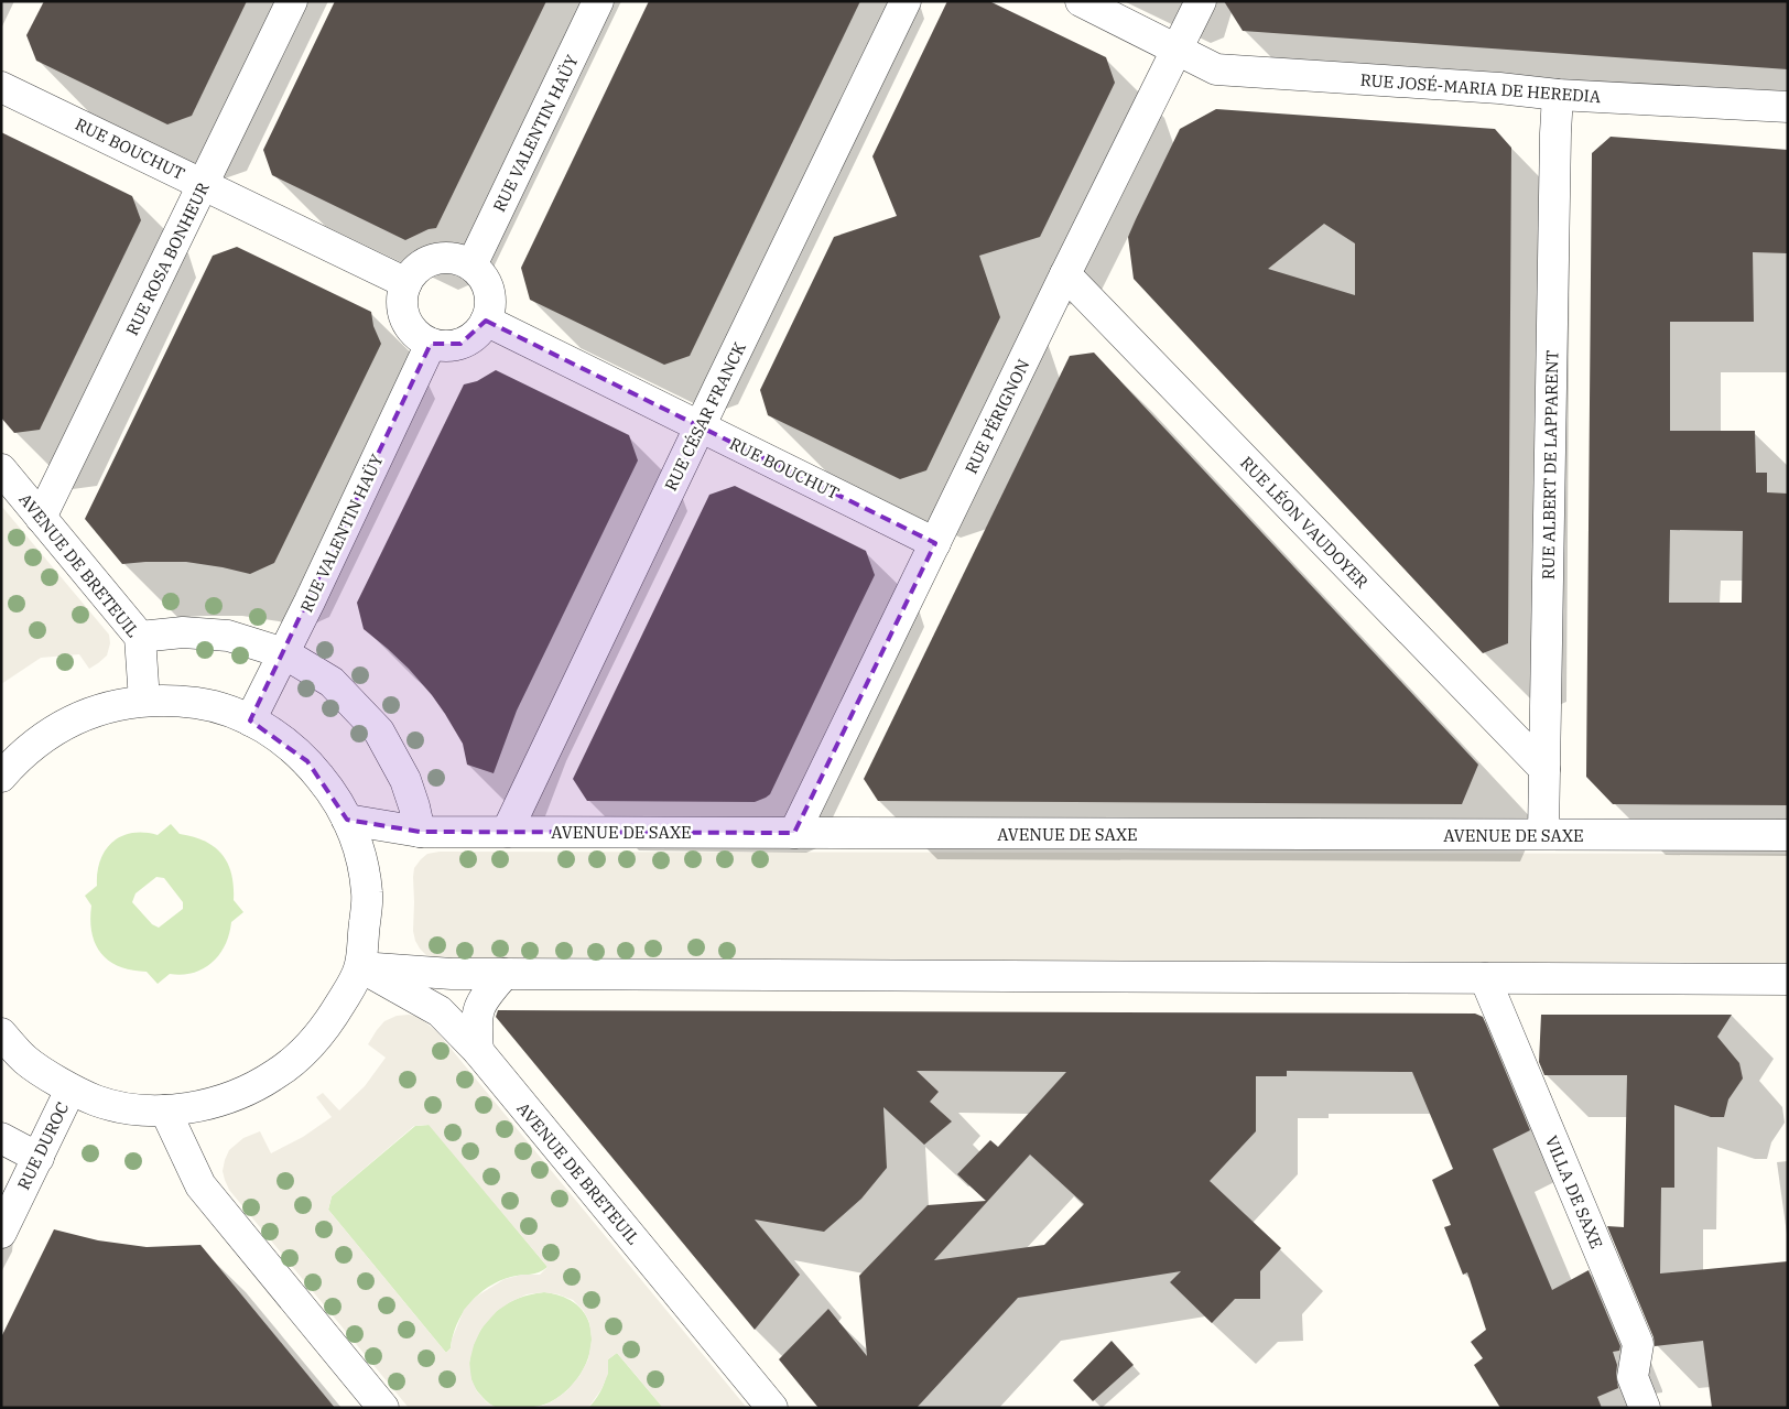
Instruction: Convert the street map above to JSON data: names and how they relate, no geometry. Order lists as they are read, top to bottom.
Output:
{
  "streets": {
    "street": [
      "RUE JOSÉ-MARIA DE HEREDIA",
      "RUE VALENTIN HAÜY",
      "RUE BOUCHUT",
      "RUE ROSA BONHEUR",
      "RUE CÉSAR FRANCK",
      "RUE PÉRIGNON",
      "RUE ALBERT DE LAPPARENT",
      "RUE LÉON VAUDOYER",
      "AVENUE DE BRETEUIL",
      "AVENUE DE SAXE",
      "RUE DUROC",
      "VILLA DE SAXE"
    ]
  },
  "crossings": [
    ["RUE JOSÉ-MARIA DE HEREDIA", "RUE PÉRIGNON"],
    ["RUE JOSÉ-MARIA DE HEREDIA", "RUE ALBERT DE LAPPARENT"],
    ["RUE VALENTIN HAÜY", "RUE BOUCHUT"],
    ["RUE BOUCHUT", "RUE ROSA BONHEUR"],
    ["RUE BOUCHUT", "RUE CÉSAR FRANCK"],
    ["RUE BOUCHUT", "RUE PÉRIGNON"],
    ["RUE ROSA BONHEUR", "AVENUE DE BRETEUIL"],
    ["RUE CÉSAR FRANCK", "AVENUE DE SAXE"],
    ["RUE PÉRIGNON", "RUE LÉON VAUDOYER"],
    ["RUE PÉRIGNON", "AVENUE DE SAXE"],
    ["RUE ALBERT DE LAPPARENT", "RUE LÉON VAUDOYER"],
    ["RUE ALBERT DE LAPPARENT", "AVENUE DE SAXE"]
  ]
}
